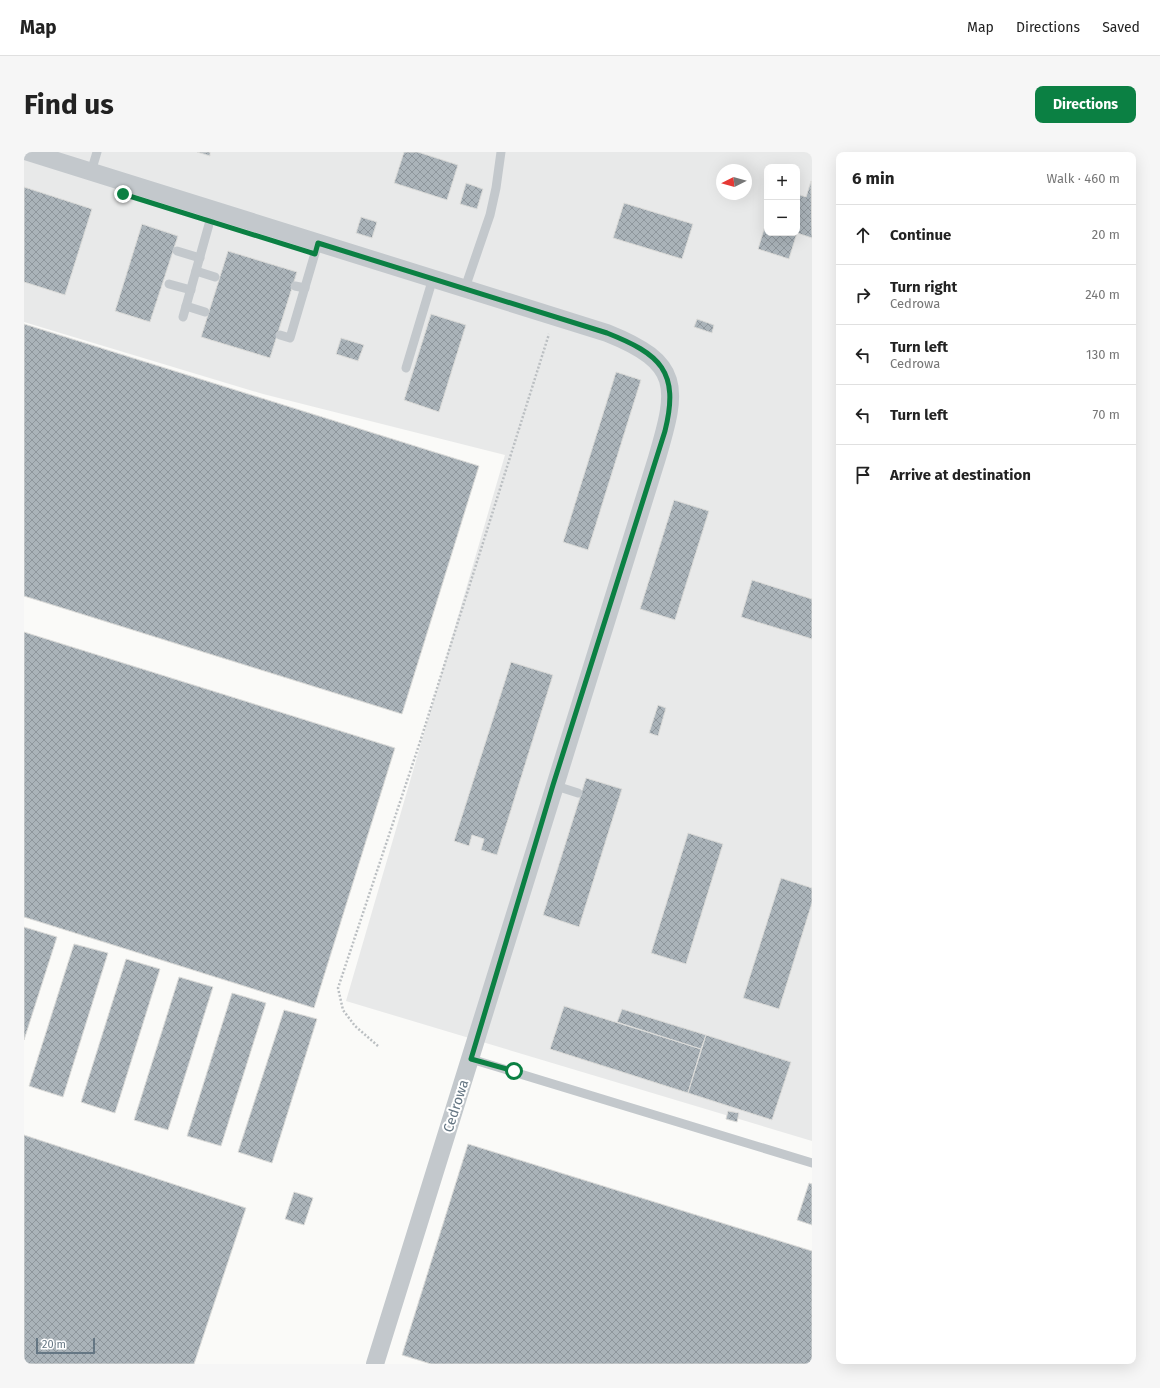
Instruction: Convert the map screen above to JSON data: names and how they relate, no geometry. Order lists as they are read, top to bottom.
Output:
{
  "streets": {
    "street": ["Cedrowa"]
  },
  "scale_bar": "20 m",
  "north": "left",
  "page": {
    "header": "Map",
    "nav": ["Map", "Directions", "Saved"],
    "buttons": "Directions",
    "title": "Find us",
    "heading": ["6 min", "Walk · 460 m"],
    "map_buttons": ["+", "−"],
    "list": [
      ["Continue", "20 m"],
      ["Turn right", "Cedrowa", "240 m"],
      ["Turn left", "Cedrowa", "130 m"],
      ["Turn left", "70 m"],
      "Arrive at destination"
    ],
    "scale": "20 m"
  }
}
